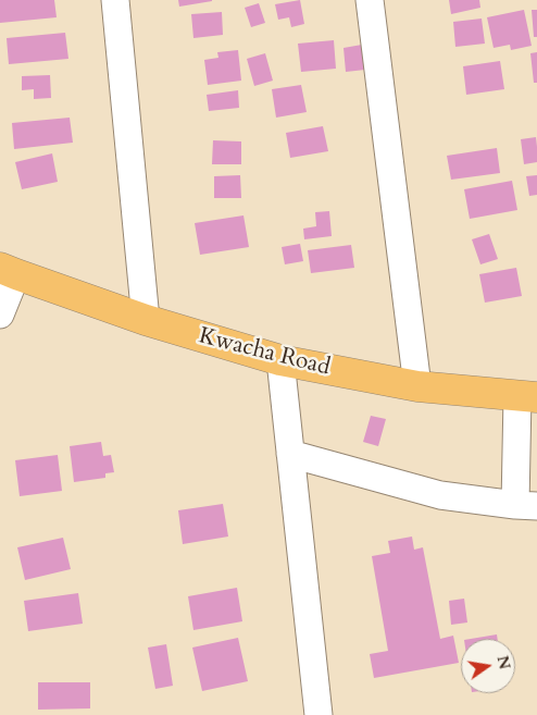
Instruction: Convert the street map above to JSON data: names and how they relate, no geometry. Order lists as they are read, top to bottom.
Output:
{
  "streets": {
    "main road": ["Kwacha Road"]
  },
  "north": "right"
}
